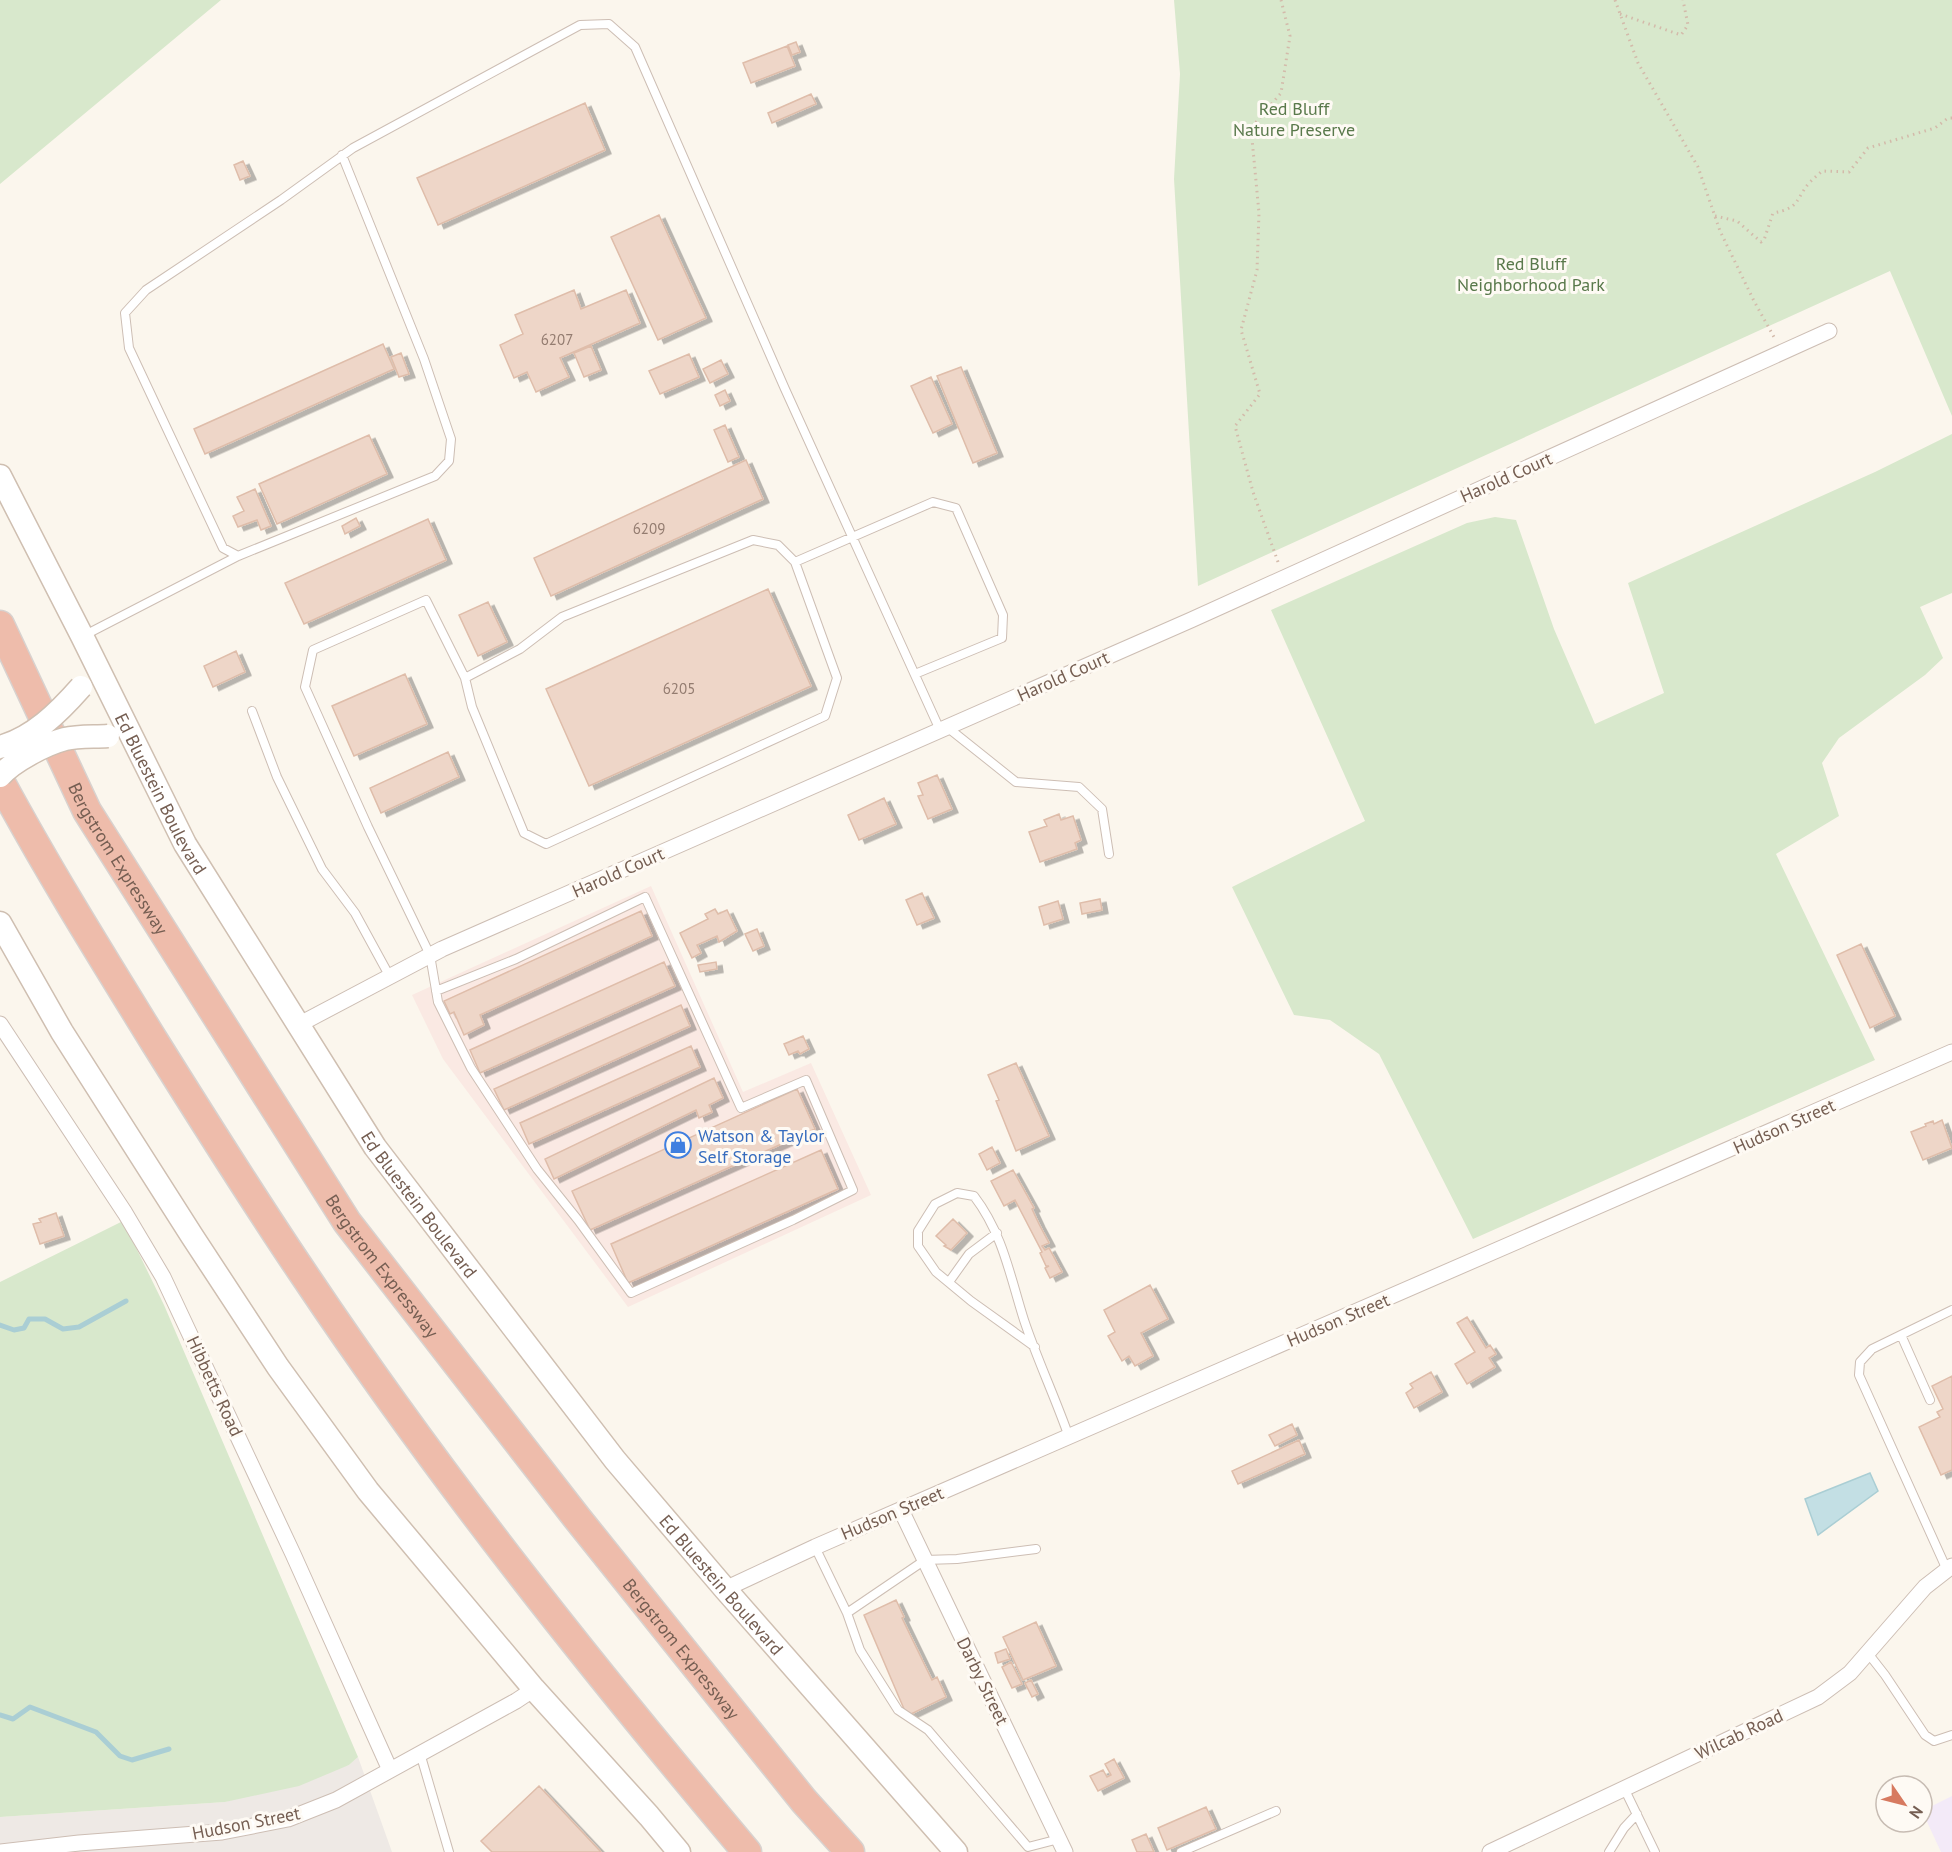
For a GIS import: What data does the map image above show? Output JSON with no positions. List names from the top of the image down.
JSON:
{
  "streets": {
    "highway": ["Bergstrom Expressway"],
    "main road": ["Ed Bluestein Boulevard"],
    "street": [
      "Harold Court",
      "Hudson Street",
      "Hibbetts Road",
      "Darby Street",
      "Wilcab Road"
    ]
  },
  "crossings": [
    ["Harold Court", "Ed Bluestein Boulevard"],
    ["Ed Bluestein Boulevard", "Hudson Street"],
    ["Hudson Street", "Hibbetts Road"],
    ["Hudson Street", "Darby Street"]
  ],
  "parks": ["Red Bluff Nature Preserve", "Red Bluff Neighborhood Park"],
  "places": {
    "shop": ["Watson & Taylor Self Storage"]
  },
  "house_numbers": ["6207", "6209", "6205"],
  "north": "bottom right"
}
